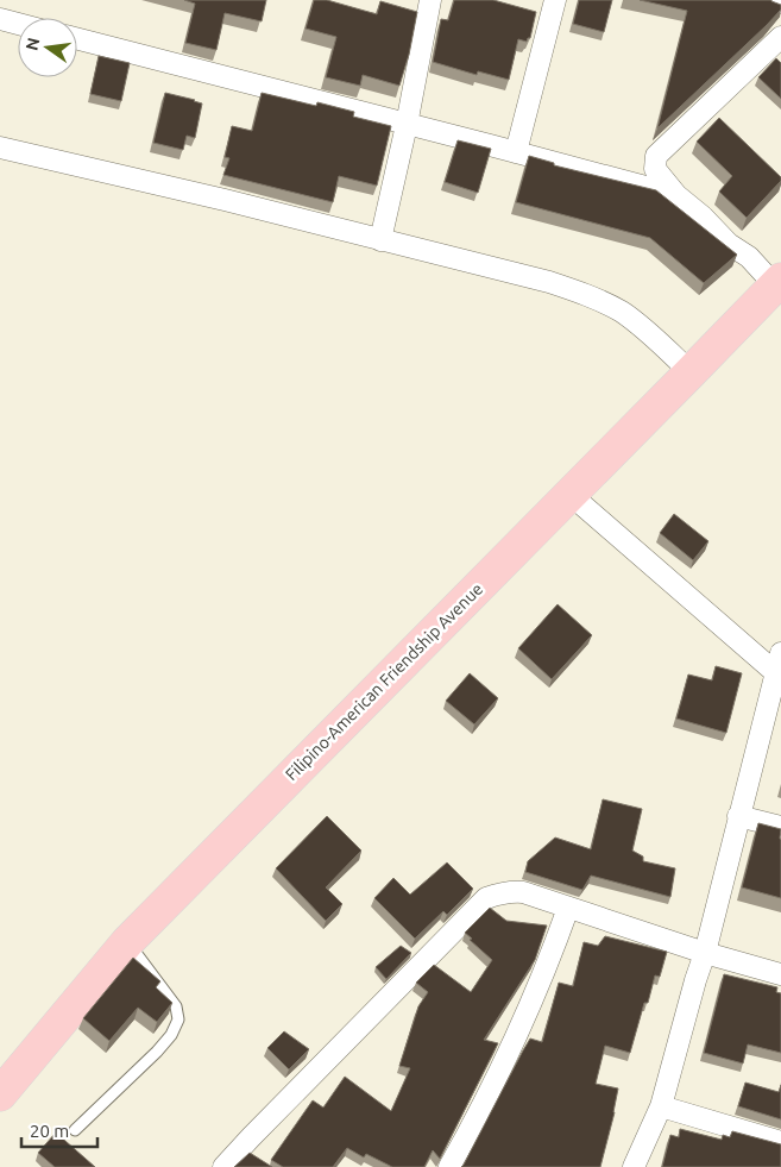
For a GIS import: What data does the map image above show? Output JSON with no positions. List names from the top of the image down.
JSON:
{
  "streets": {
    "main road": ["Filipino-American Friendship Avenue"]
  },
  "scale_bar": "20 m",
  "north": "left"
}
